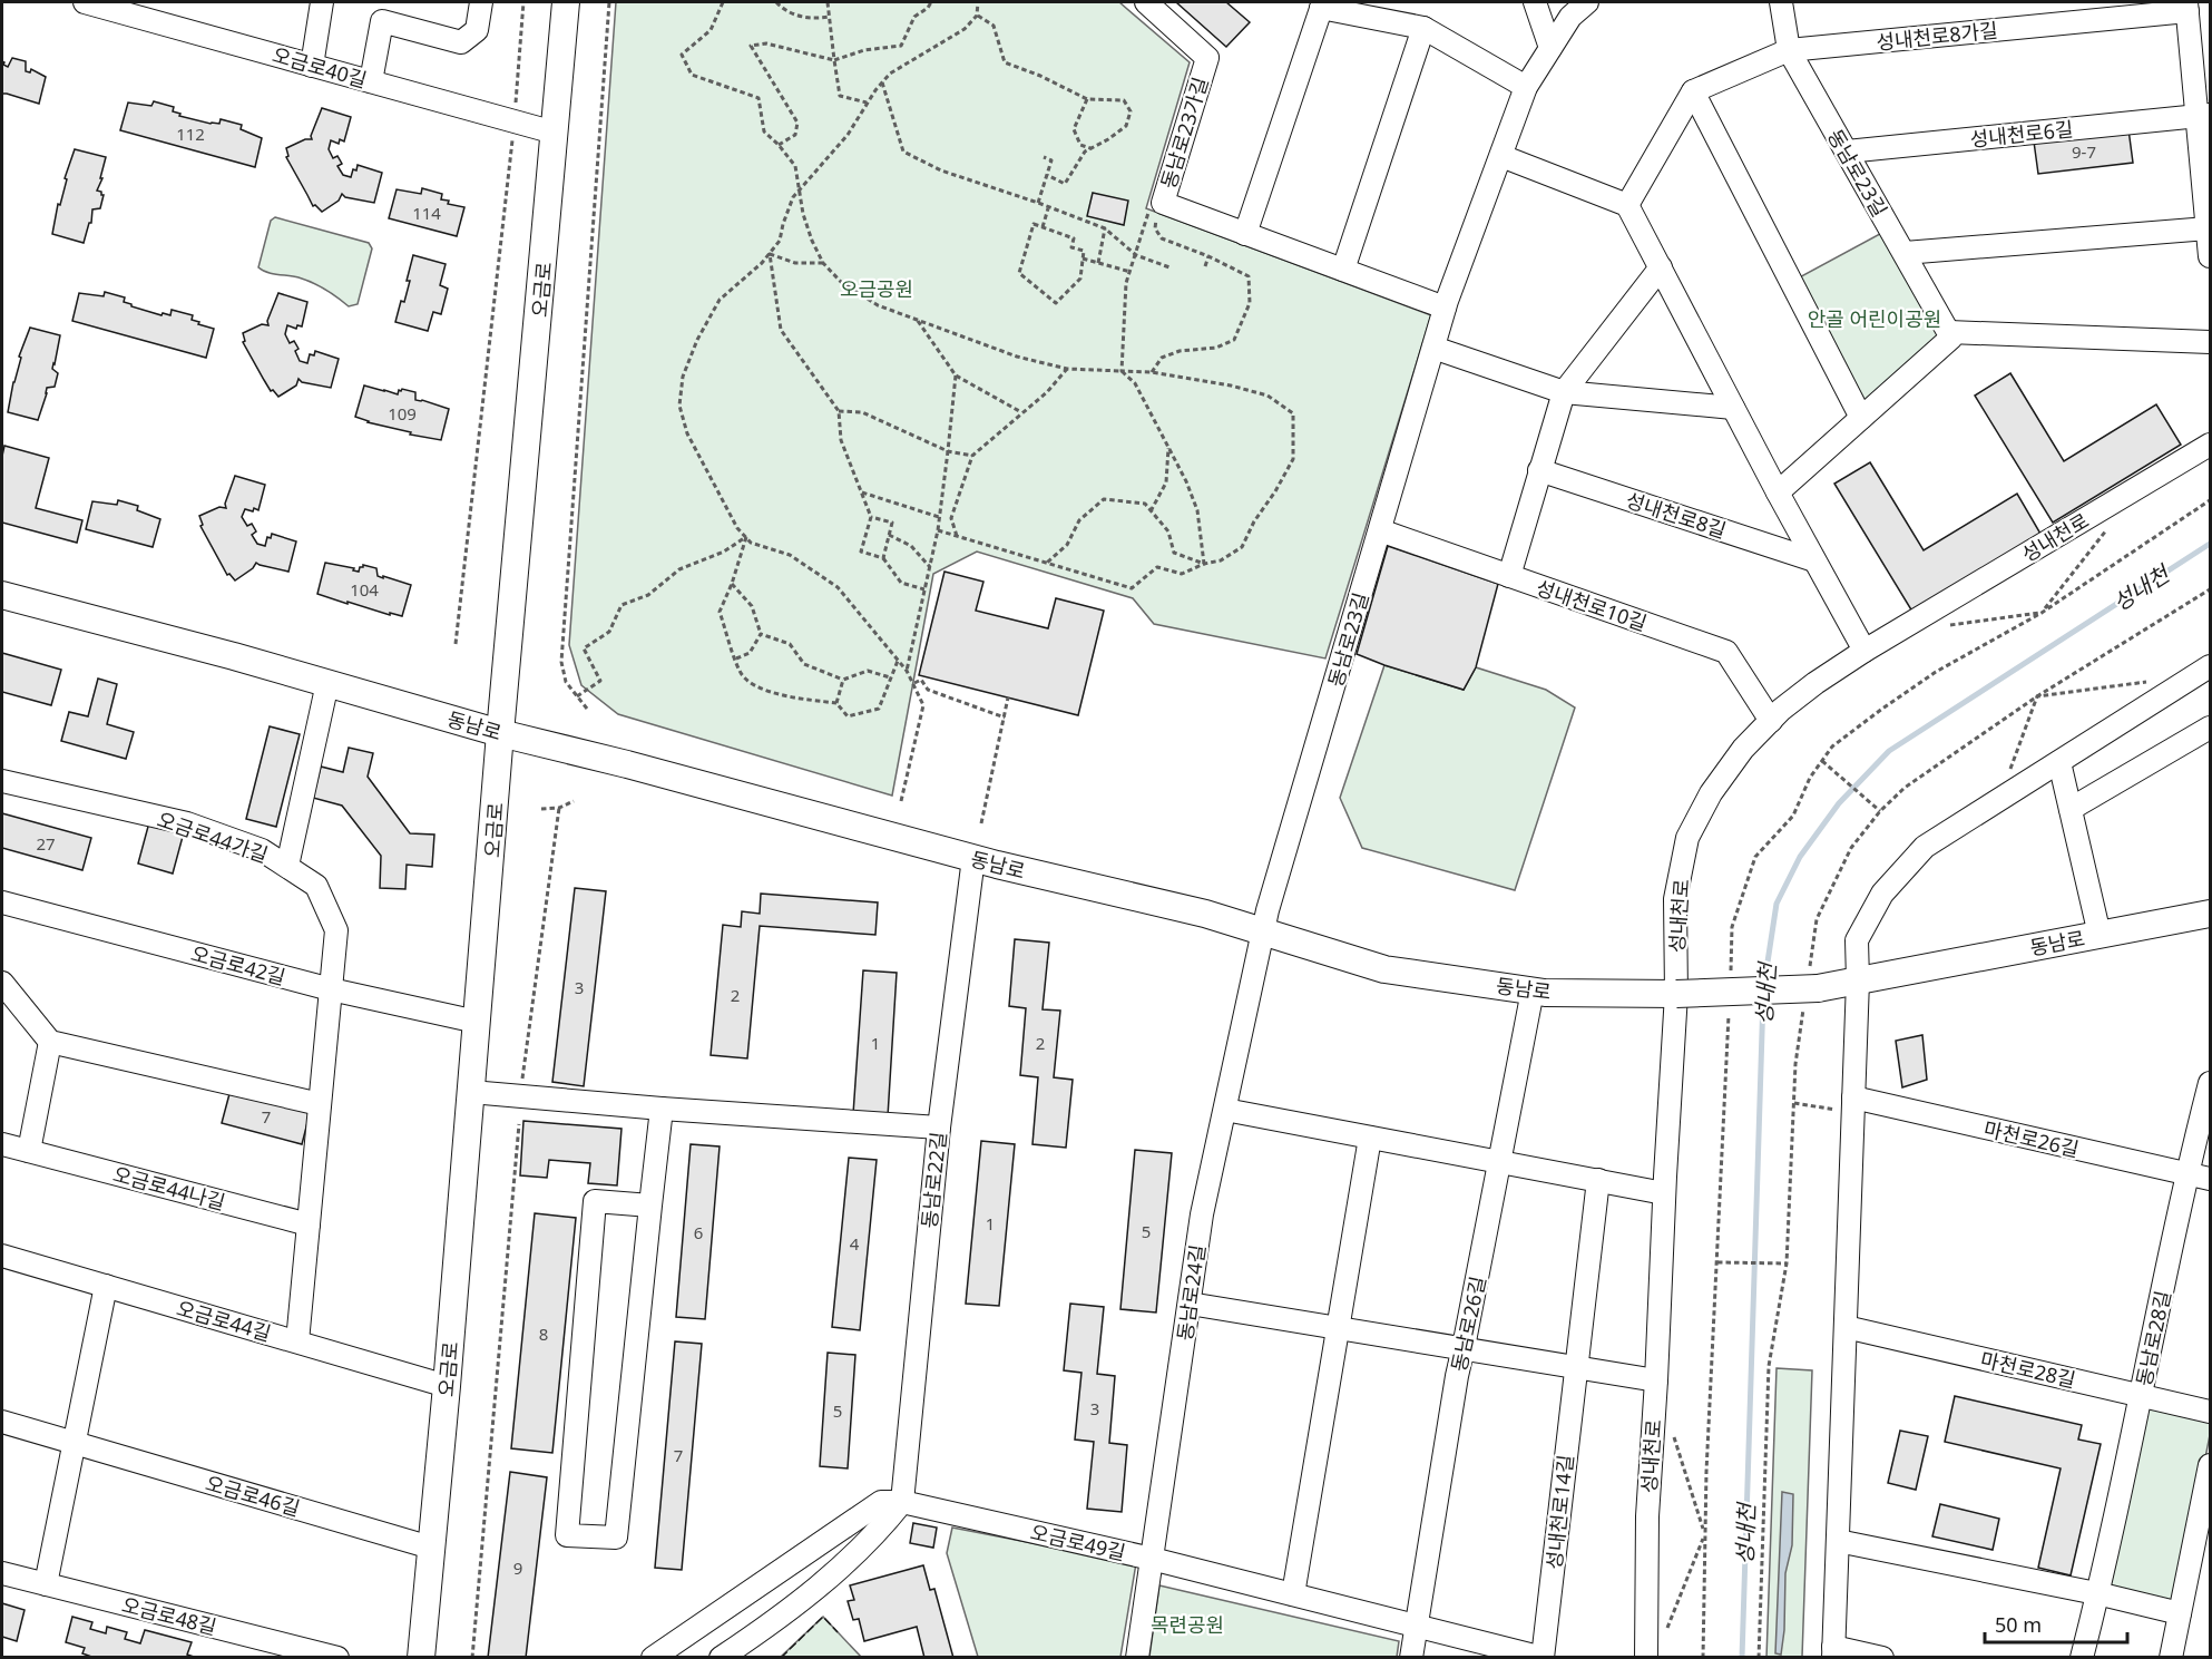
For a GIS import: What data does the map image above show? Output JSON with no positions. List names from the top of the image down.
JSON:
{
  "streets": {
    "main road": ["오금로", "동남로"],
    "street": [
      "성내천로8가길",
      "오금로40길",
      "동남로23가길",
      "성내천로6길",
      "동남로23길",
      "성내천로8길",
      "성내천로",
      "성내천로10길",
      "오금로44가길",
      "오금로42길",
      "마천로26길",
      "동남로22길",
      "오금로44나길",
      "동남로24길",
      "오금로44길",
      "동남로26길",
      "동남로28길",
      "마천로28길",
      "오금로46길",
      "성내천로14길",
      "오금로49길",
      "오금로48길"
    ]
  },
  "crossings": [
    ["성내천로8가길", "동남로23길"],
    ["오금로40길", "오금로"],
    ["동남로23가길", "동남로23길"],
    ["성내천로6길", "동남로23길"],
    ["동남로23길", "성내천로10길"],
    ["동남로23길", "동남로"],
    ["동남로23길", "동남로24길"],
    ["오금로", "동남로"],
    ["오금로", "오금로42길"],
    ["오금로", "오금로44길"],
    ["오금로", "오금로46길"],
    ["성내천로", "성내천로10길"],
    ["성내천로", "동남로"],
    ["동남로", "동남로22길"],
    ["동남로", "동남로24길"],
    ["동남로", "동남로26길"],
    ["오금로44가길", "오금로42길"],
    ["오금로44가길", "오금로44나길"],
    ["오금로44가길", "오금로44길"],
    ["마천로26길", "동남로28길"],
    ["동남로22길", "오금로49길"],
    ["동남로24길", "오금로49길"],
    ["동남로26길", "오금로49길"],
    ["동남로28길", "마천로28길"],
    ["성내천로14길", "오금로49길"]
  ],
  "water": ["성내천"],
  "parks": ["오금공원", "안골 어린이공원", "목련공원"],
  "house_numbers": [
    "112",
    "9-7",
    "114",
    "109",
    "104",
    "27",
    "3",
    "2",
    "1",
    "2",
    "7",
    "1",
    "5",
    "6",
    "4",
    "8",
    "3",
    "5",
    "7",
    "9"
  ],
  "scale_bar": "50 m"
}
